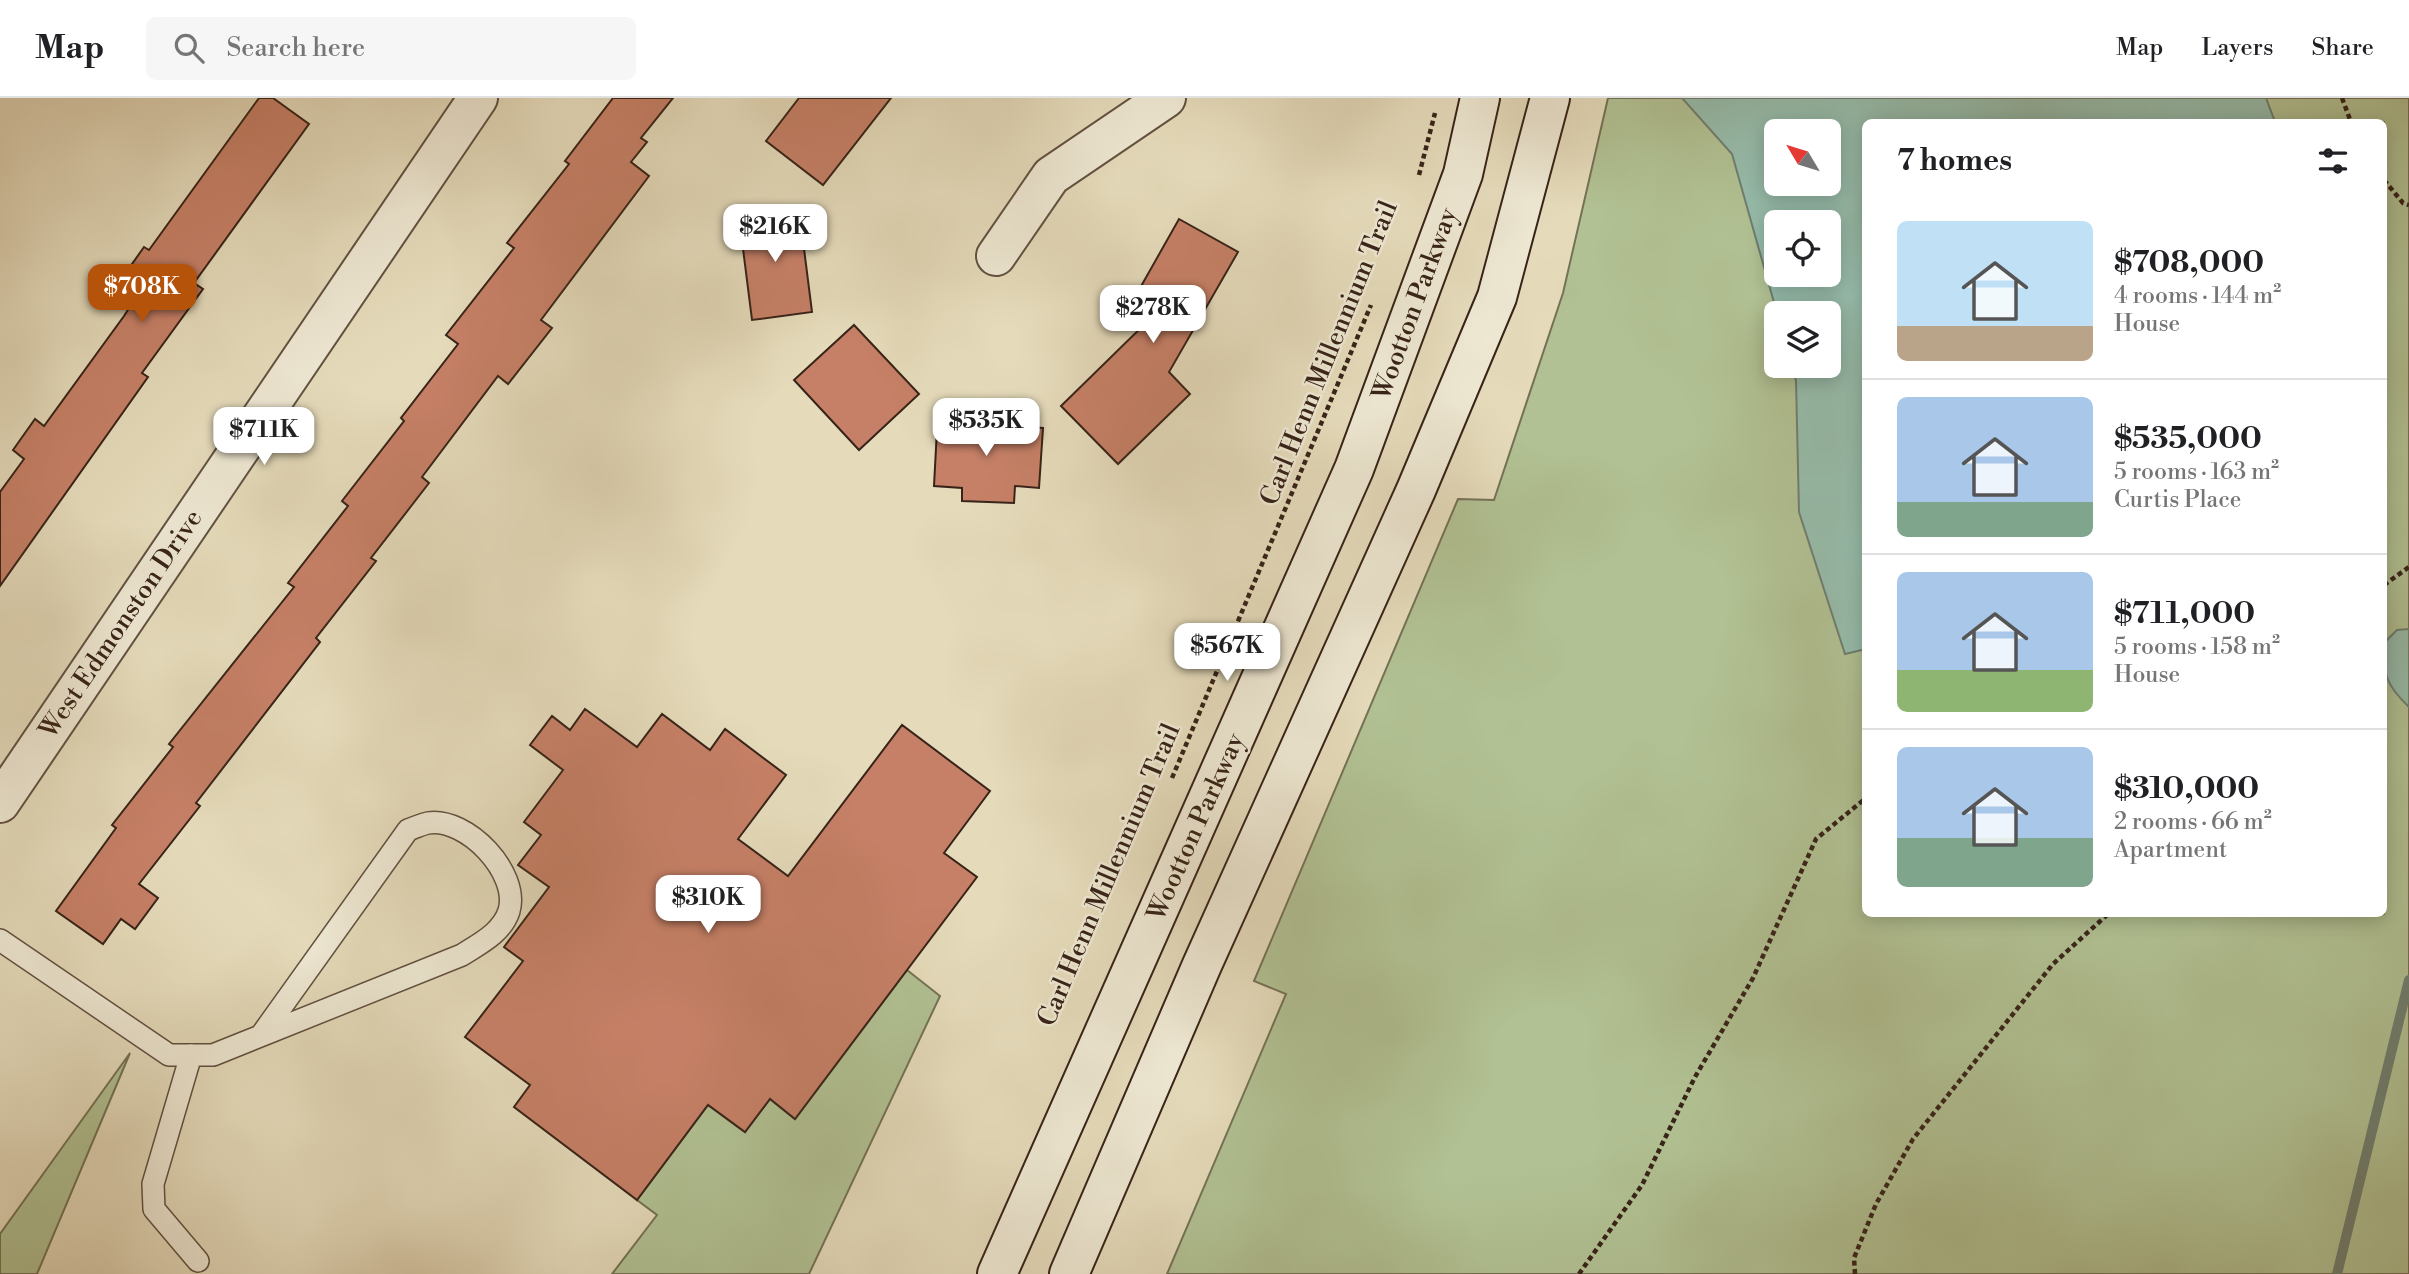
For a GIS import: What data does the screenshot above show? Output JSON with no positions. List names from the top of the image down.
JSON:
{
  "streets": {
    "main road": ["Wootton Parkway", "West Edmonston Drive"],
    "path": ["Carl Henn Millennium Trail"]
  },
  "north": "top left",
  "page": {
    "header": "Map",
    "search": "Search here",
    "nav": ["Map", "Layers", "Share"],
    "heading": "7 homes",
    "list": [
      {
        "name": "$708,000",
        "note": "4 rooms · 144 m² · House"
      },
      {
        "name": "$535,000",
        "note": "5 rooms · 163 m² · Curtis Place"
      },
      {
        "name": "$711,000",
        "note": "5 rooms · 158 m² · House"
      },
      {
        "name": "$310,000",
        "note": "2 rooms · 66 m² · Apartment"
      }
    ],
    "price": [
      "$216K",
      "$708K",
      "$278K",
      "$535K",
      "$711K",
      "$567K",
      "$310K"
    ]
  }
}
